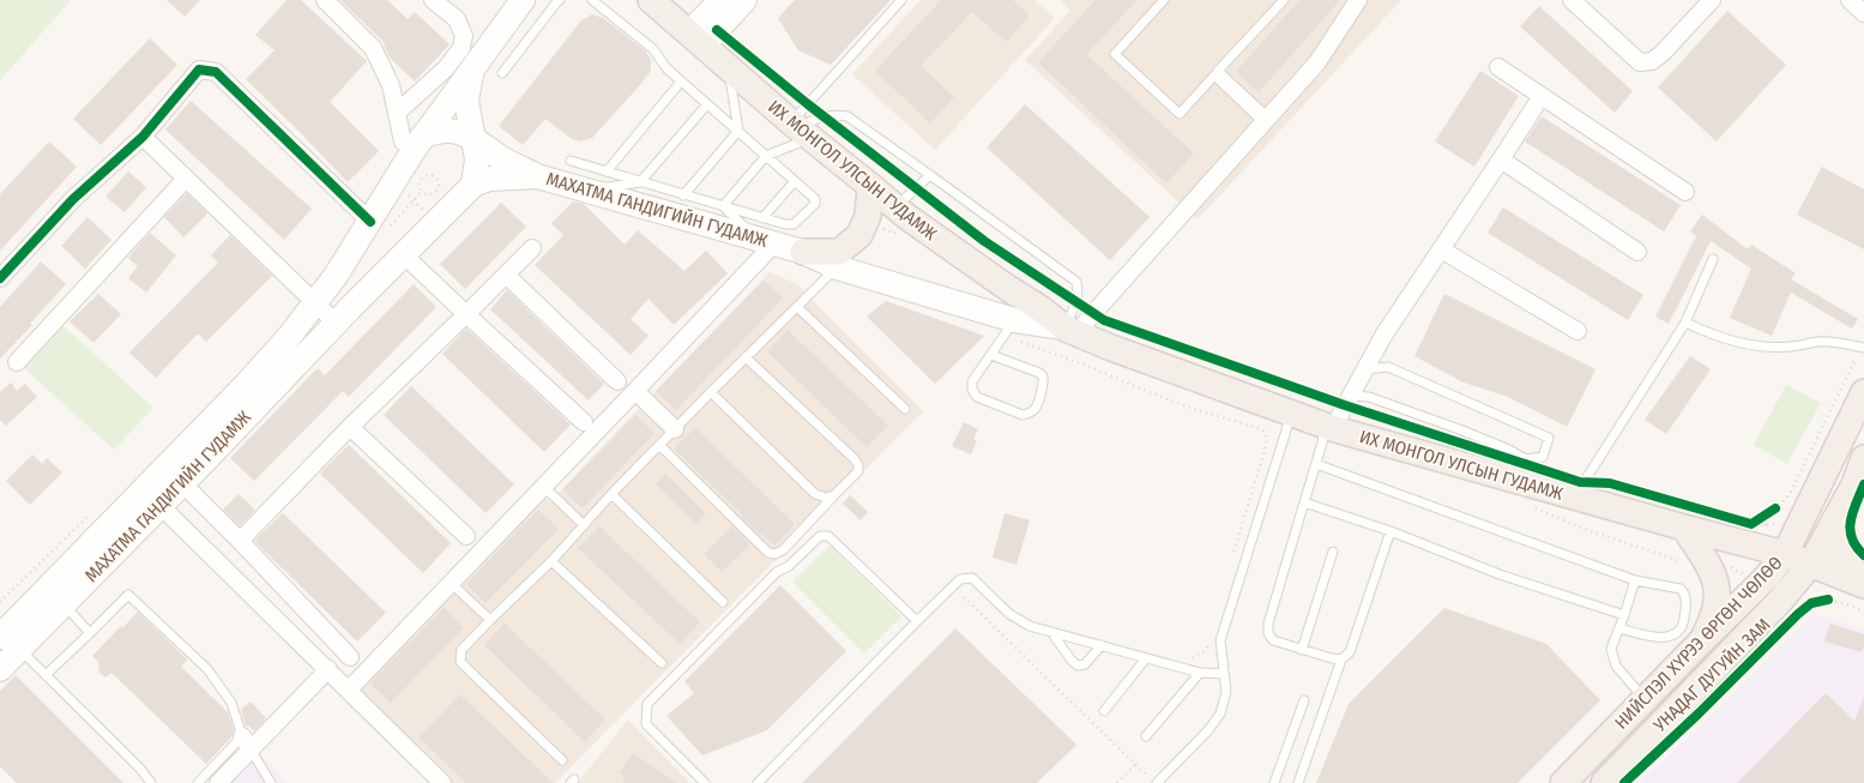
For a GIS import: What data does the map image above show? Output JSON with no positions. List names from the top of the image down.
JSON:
{
  "streets": {
    "main road": ["ИХ МОНГОЛ УЛСЫН ГУДАМЖ", "МАХАТМА ГАНДИГИЙН ГУДАМЖ", "НИЙСЛЭЛ ХҮРЭЭ ӨРГӨН ЧӨЛӨӨ"],
    "cycle path": ["УНАДАГ ДУГУЙН ЗАМ"]
  },
  "crossings": [
    ["ИХ МОНГОЛ УЛСЫН ГУДАМЖ", "МАХАТМА ГАНДИГИЙН ГУДАМЖ"],
    ["ИХ МОНГОЛ УЛСЫН ГУДАМЖ", "НИЙСЛЭЛ ХҮРЭЭ ӨРГӨН ЧӨЛӨӨ"]
  ]
}
